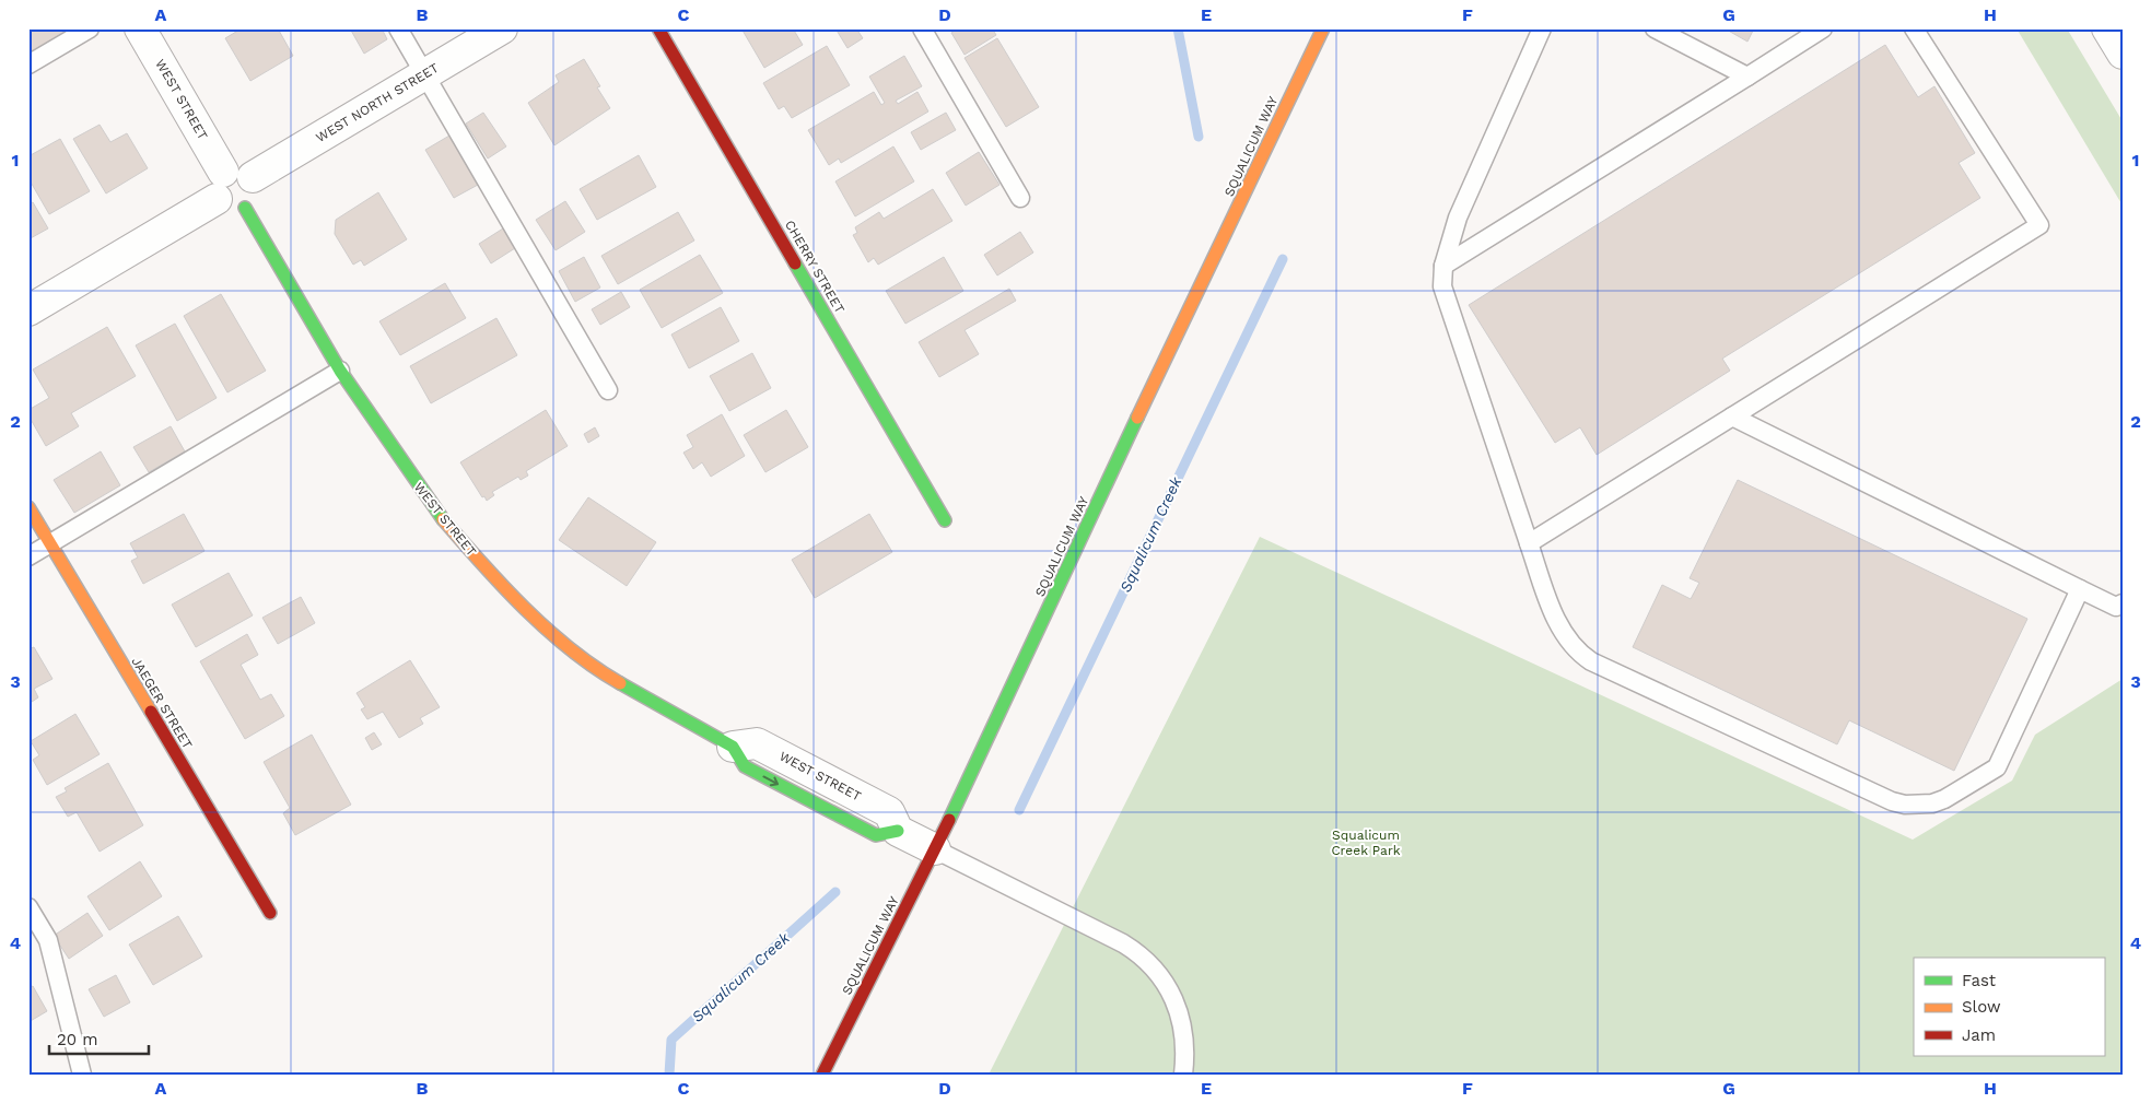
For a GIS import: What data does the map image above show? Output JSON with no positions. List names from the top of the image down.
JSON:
{
  "streets": {
    "street": [
      "WEST STREET",
      "WEST NORTH STREET",
      "SQUALICUM WAY",
      "CHERRY STREET",
      "JAEGER STREET"
    ]
  },
  "crossings": [
    ["WEST STREET", "WEST NORTH STREET"],
    ["WEST STREET", "SQUALICUM WAY"]
  ],
  "water": ["Squalicum Creek"],
  "parks": ["Squalicum Creek Park"],
  "legend": ["Fast", "Slow", "Jam"],
  "scale_bar": "20 m",
  "grid": {
    "columns": [
      "A",
      "B",
      "C",
      "D",
      "E",
      "F",
      "G",
      "H"
    ],
    "rows": [
      "1",
      "2",
      "3",
      "4"
    ]
  }
}
